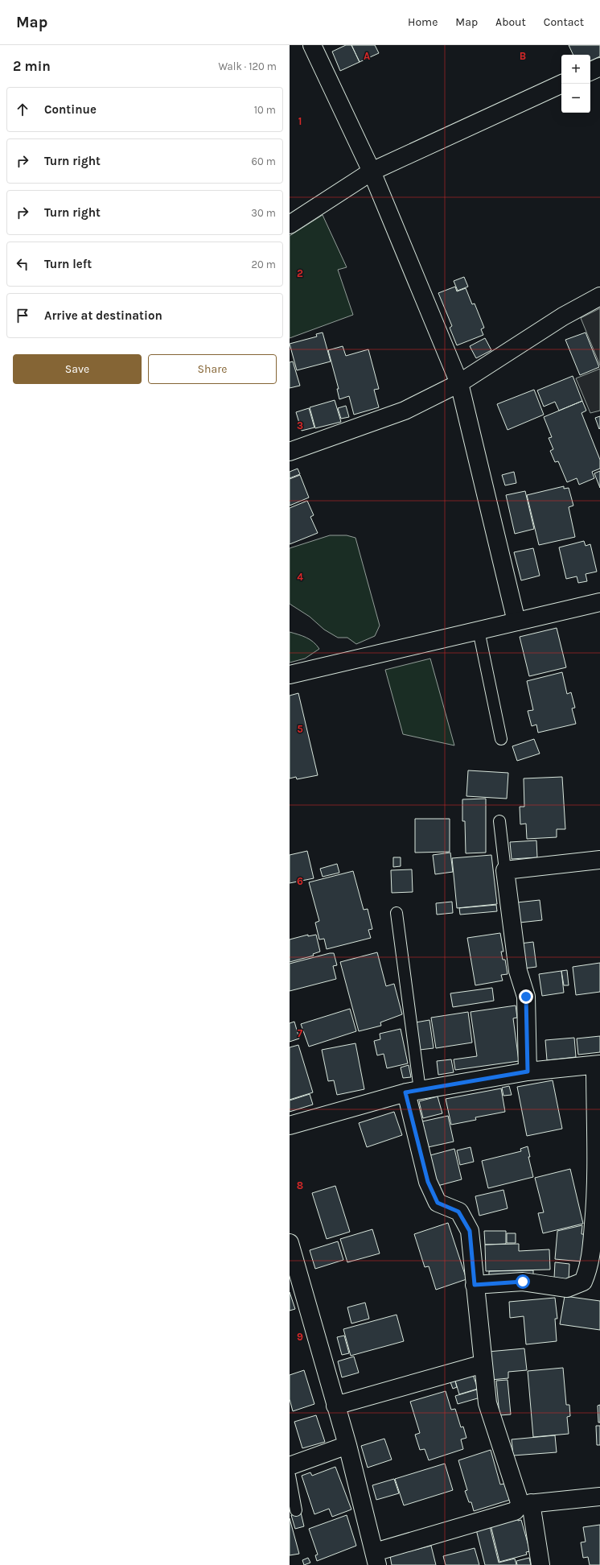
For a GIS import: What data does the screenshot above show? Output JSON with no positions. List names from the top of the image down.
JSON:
{
  "page": {
    "header": "Map",
    "nav": [
      "Home",
      "Map",
      "About",
      "Contact"
    ],
    "heading": ["2 min", "Walk · 120 m"],
    "map_buttons": ["+", "−"],
    "list": [
      ["Continue", "10 m"],
      ["Turn right", "60 m"],
      ["Turn right", "30 m"],
      ["Turn left", "20 m"],
      "Arrive at destination"
    ],
    "buttons": ["Save", "Share"]
  },
  "grid": {
    "columns": ["A", "B"],
    "rows": [
      "1",
      "2",
      "3",
      "4",
      "5",
      "6",
      "7",
      "8",
      "9"
    ]
  }
}
